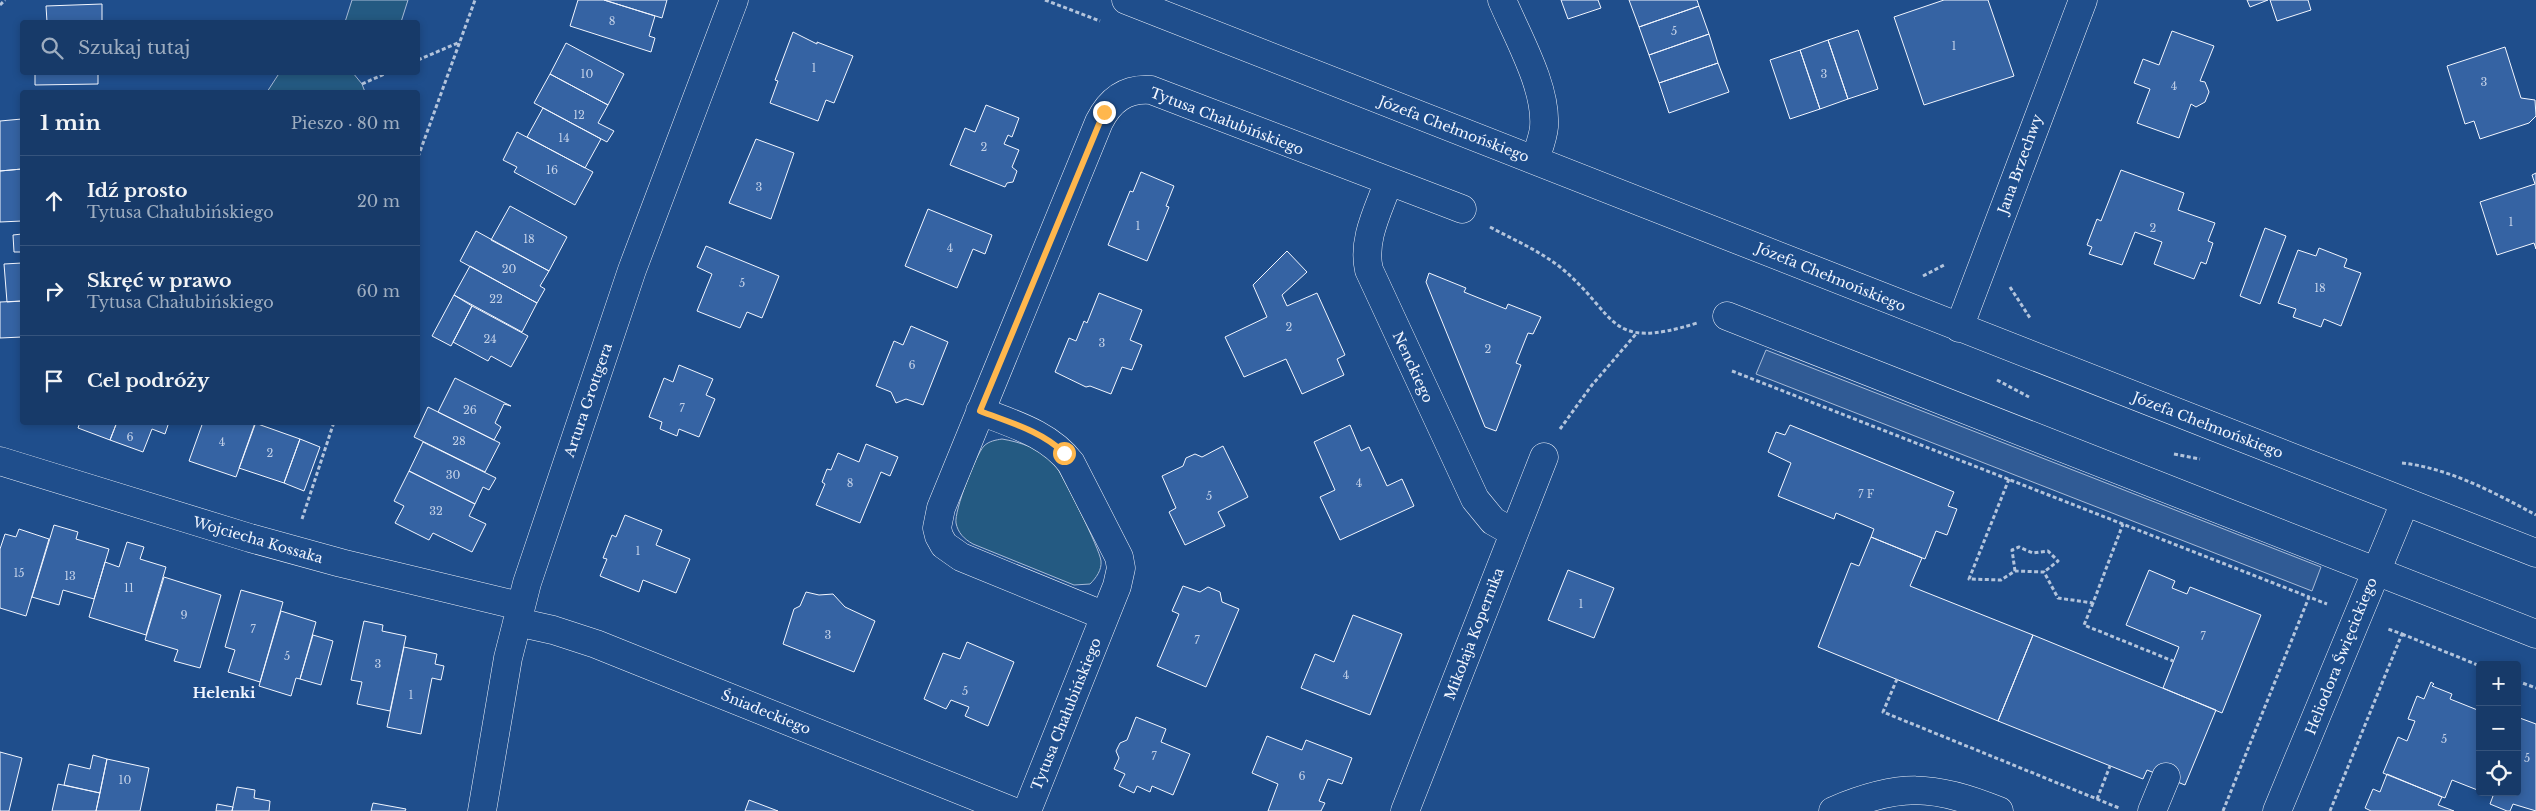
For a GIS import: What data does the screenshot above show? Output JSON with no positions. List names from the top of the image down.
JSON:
{
  "streets": {
    "street": [
      "Tytusa Chałubińskiego",
      "Józefa Chełmońskiego",
      "Jana Brzechwy",
      "Nenckiego",
      "Artura Grottgera",
      "Wojciecha Kossaka",
      "Mikołaja Kopernika",
      "Heliodora Święcickiego",
      "Śniadeckiego"
    ]
  },
  "crossings": [
    ["Tytusa Chałubińskiego", "Nenckiego"],
    ["Józefa Chełmońskiego", "Jana Brzechwy"],
    ["Józefa Chełmońskiego", "Heliodora Święcickiego"],
    ["Nenckiego", "Mikołaja Kopernika"],
    ["Artura Grottgera", "Wojciecha Kossaka"],
    ["Artura Grottgera", "Śniadeckiego"],
    ["Wojciecha Kossaka", "Śniadeckiego"]
  ],
  "districts": ["Helenki"],
  "house_numbers": [
    "8",
    "5",
    "1",
    "1",
    "10",
    "3",
    "3",
    "4",
    "12",
    "14",
    "2",
    "16",
    "3",
    "1",
    "1",
    "2",
    "18",
    "4",
    "20",
    "5",
    "18",
    "22",
    "2",
    "24",
    "3",
    "2",
    "6",
    "7",
    "26",
    "6",
    "28",
    "4",
    "2",
    "30",
    "8",
    "4",
    "7 F",
    "5",
    "32",
    "1",
    "15",
    "13",
    "11",
    "1",
    "9",
    "7",
    "3",
    "7",
    "7",
    "5",
    "3",
    "4",
    "5",
    "1",
    "5",
    "7",
    "5",
    "6",
    "10"
  ],
  "page": {
    "search": "Szukaj tutaj",
    "heading": ["1 min", "Pieszo · 80 m"],
    "list": [
      ["Idź prosto", "Tytusa Chałubińskiego", "20 m"],
      ["Skręć w prawo", "Tytusa Chałubińskiego", "60 m"],
      "Cel podróży"
    ],
    "map_buttons": ["+", "−"]
  }
}
